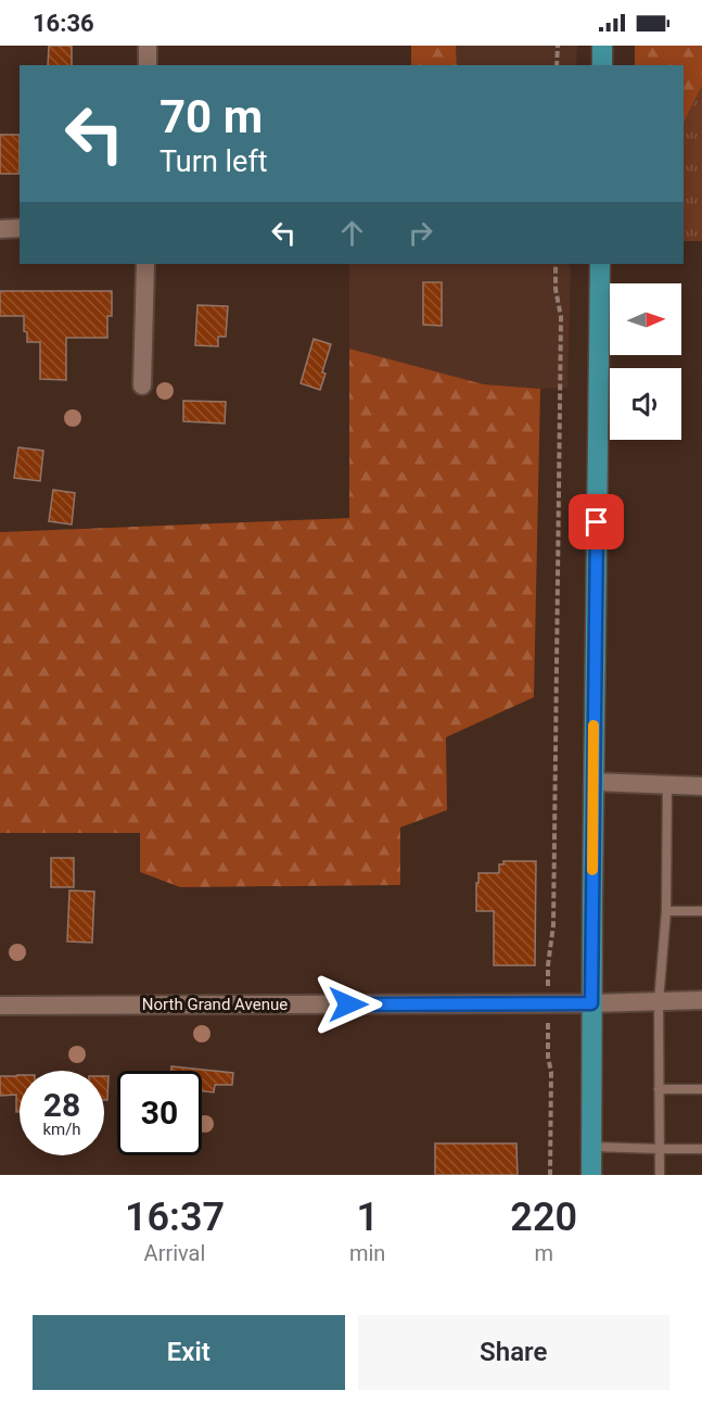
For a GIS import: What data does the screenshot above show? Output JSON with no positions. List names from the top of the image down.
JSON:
{
  "streets": {
    "street": ["North Grand Avenue"]
  },
  "north": "right",
  "page": {
    "status": "16:36",
    "turn": ["70 m", "Turn left"],
    "speed": "28 km/h",
    "limit": "30",
    "eta": [
      "16:37",
      "Arrival",
      "1",
      "min",
      "220",
      "m"
    ],
    "buttons": ["Exit", "Share"]
  }
}
